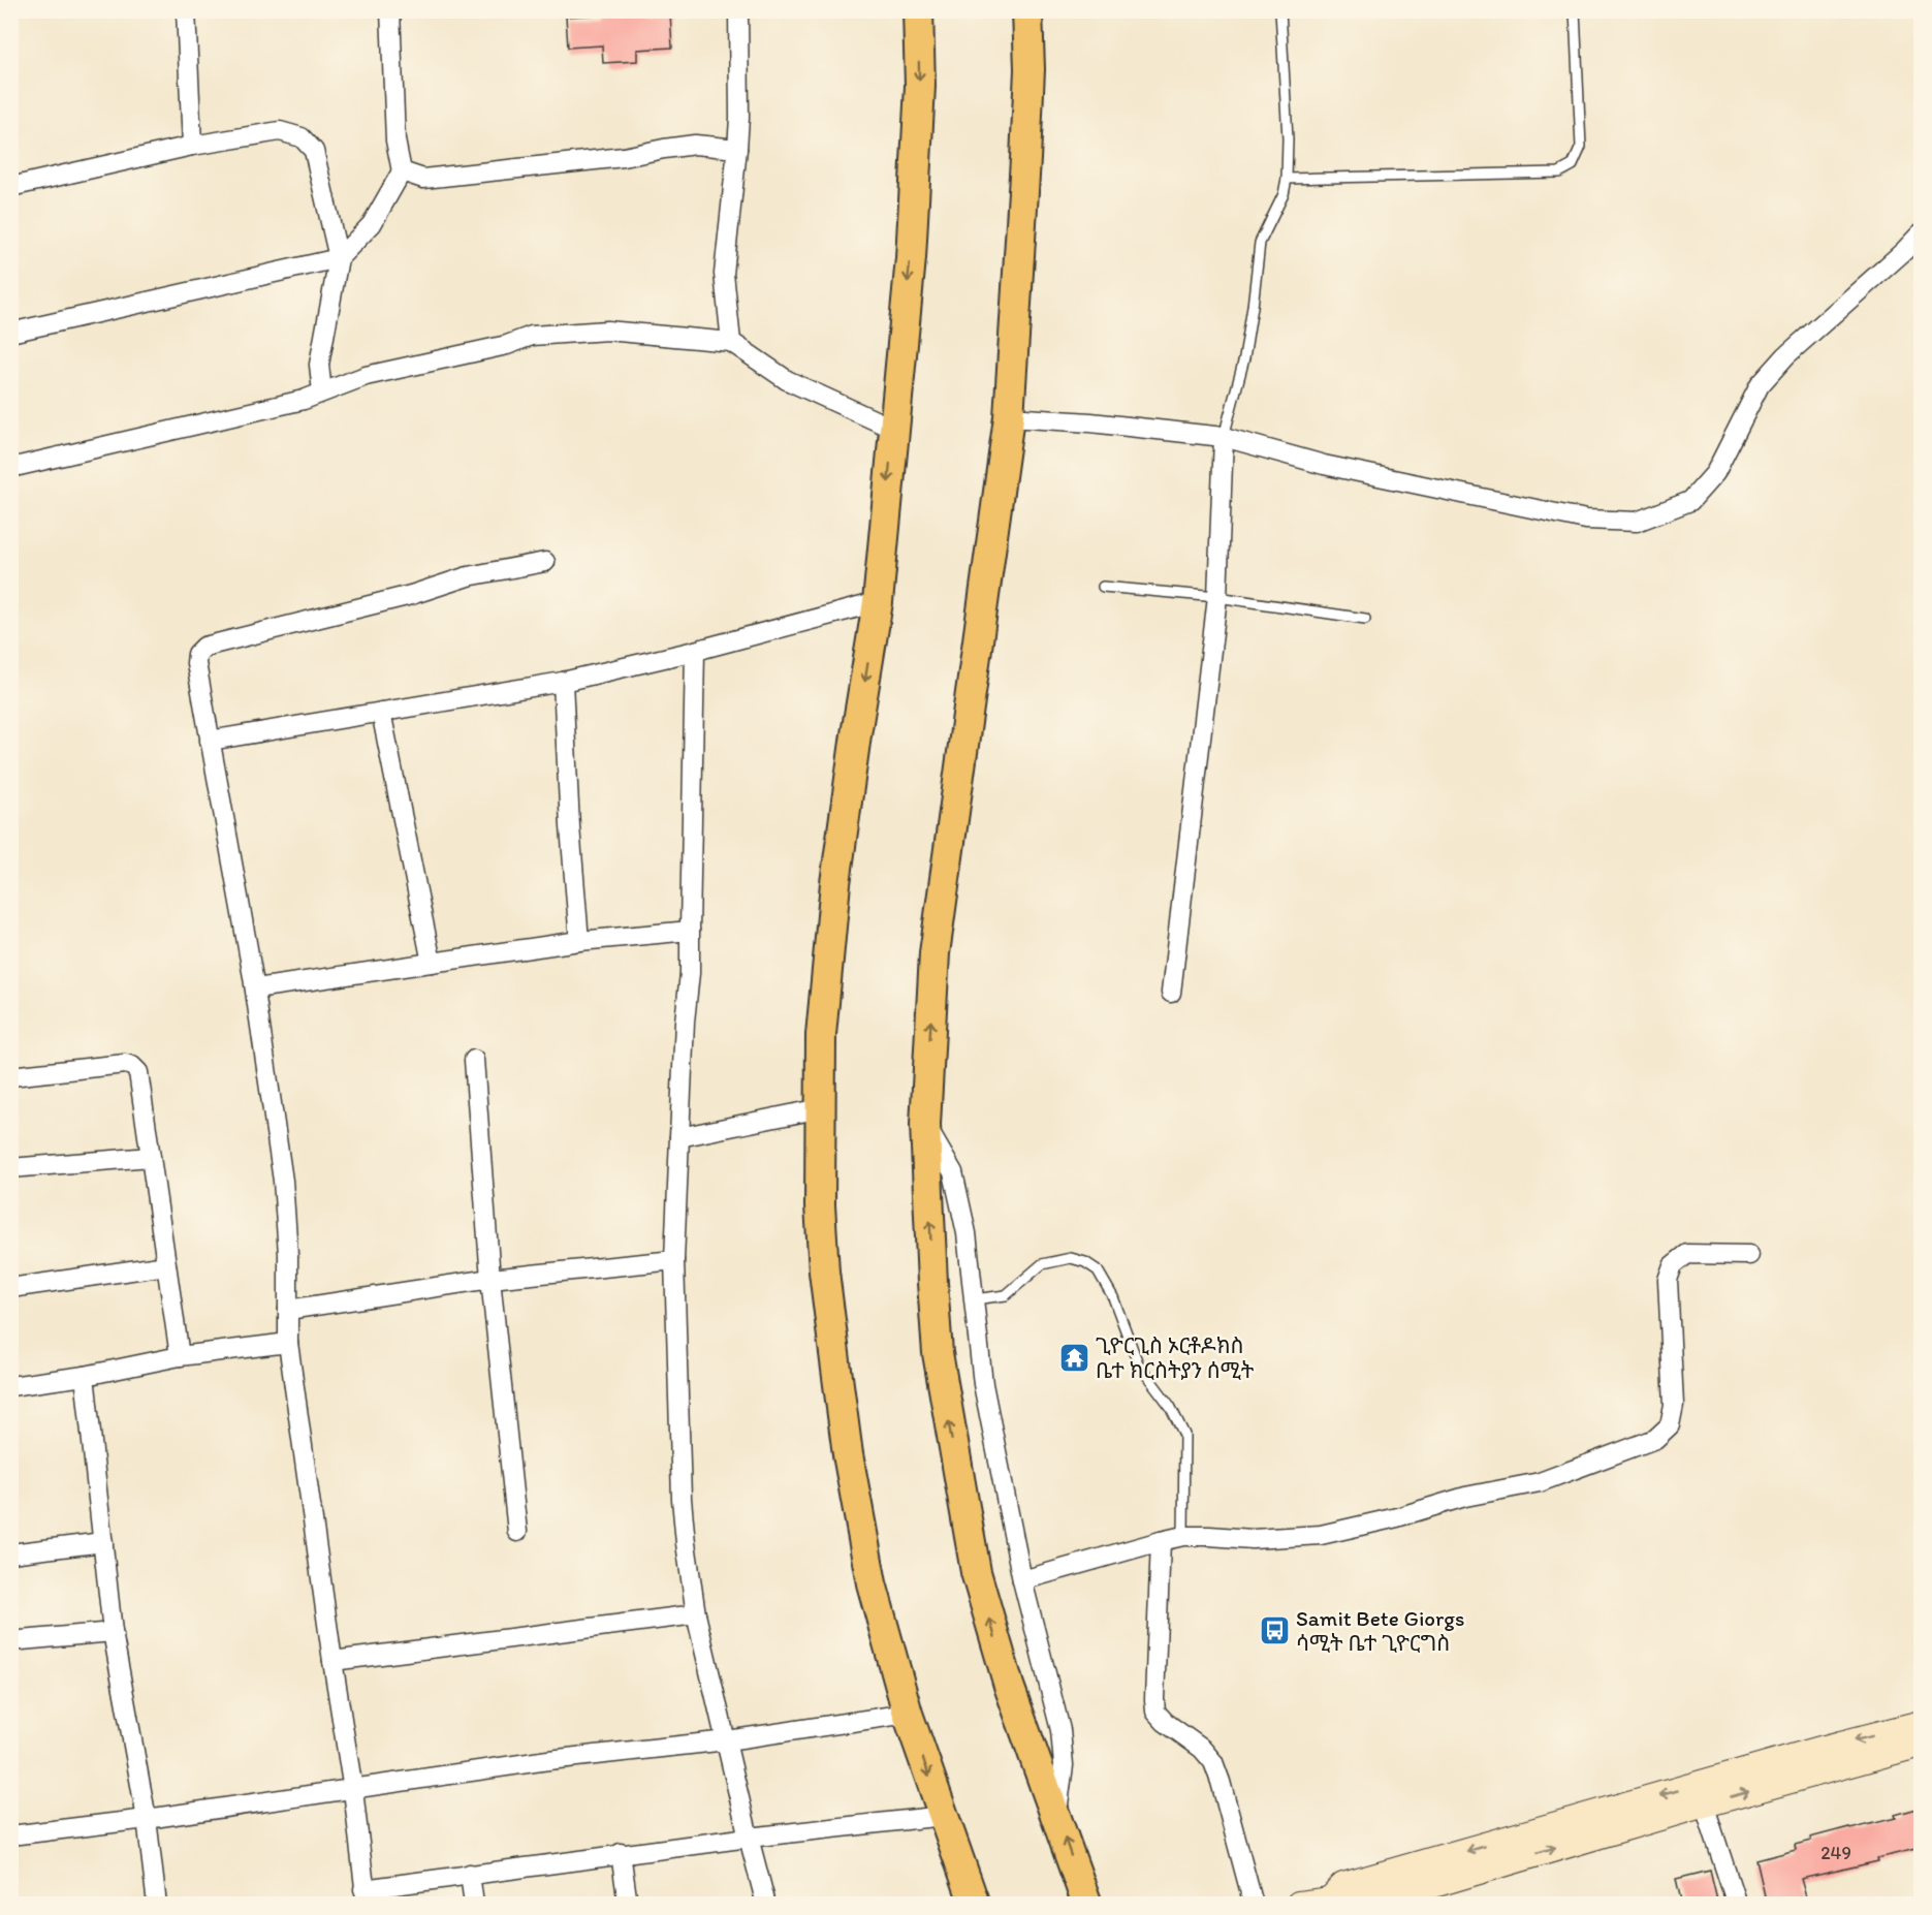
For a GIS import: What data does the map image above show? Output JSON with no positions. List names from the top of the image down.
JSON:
{
  "places": {
    "temple": ["ጊዮርጊስ ኦርቶዶክስ ቤተ ክርስትያን ሰሚት"],
    "bus stop": ["Samit Bete Giorgs ሳሚት ቤተ ጊዮርግስ"]
  },
  "house_numbers": ["249"]
}
